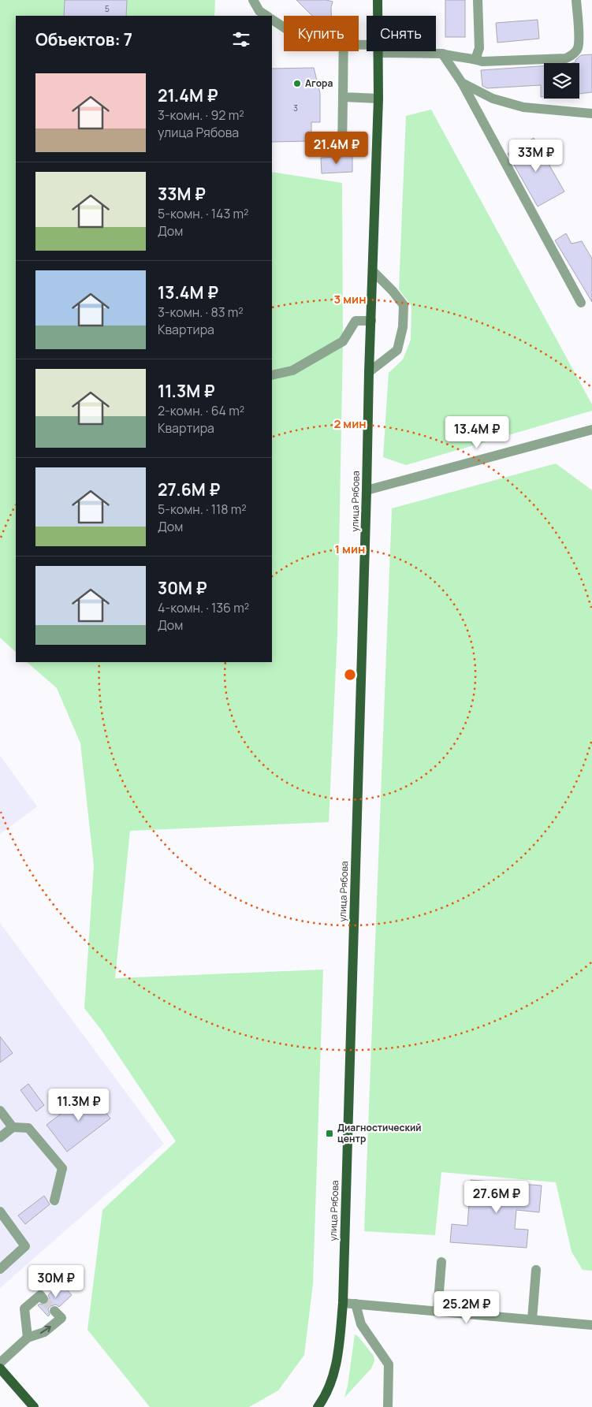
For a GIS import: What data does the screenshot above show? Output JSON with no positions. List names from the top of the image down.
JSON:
{
  "streets": {
    "main road": ["улица Рябова"]
  },
  "places": {
    "other": ["Агора"],
    "transit": ["Диагностический центр"]
  },
  "house_numbers": ["5", "3"],
  "page": {
    "chip": ["Купить", "Снять"],
    "heading": "Объектов: 7",
    "list": [
      {
        "name": "21.4M ₽",
        "note": "3-комн. · 92 m² · улица Рябова"
      },
      {
        "name": "33M ₽",
        "note": "5-комн. · 143 m² · Дом"
      },
      {
        "name": "13.4M ₽",
        "note": "3-комн. · 83 m² · Квартира"
      },
      {
        "name": "11.3M ₽",
        "note": "2-комн. · 64 m² · Квартира"
      },
      {
        "name": "27.6M ₽",
        "note": "5-комн. · 118 m² · Дом"
      },
      {
        "name": "30M ₽",
        "note": "4-комн. · 136 m² · Дом"
      }
    ],
    "price": [
      "21.4M ₽",
      "33M ₽",
      "13.4M ₽",
      "11.3M ₽",
      "27.6M ₽",
      "30M ₽",
      "25.2M ₽"
    ]
  },
  "rings": ["3 мин", "2 мин", "1 мин"]
}
